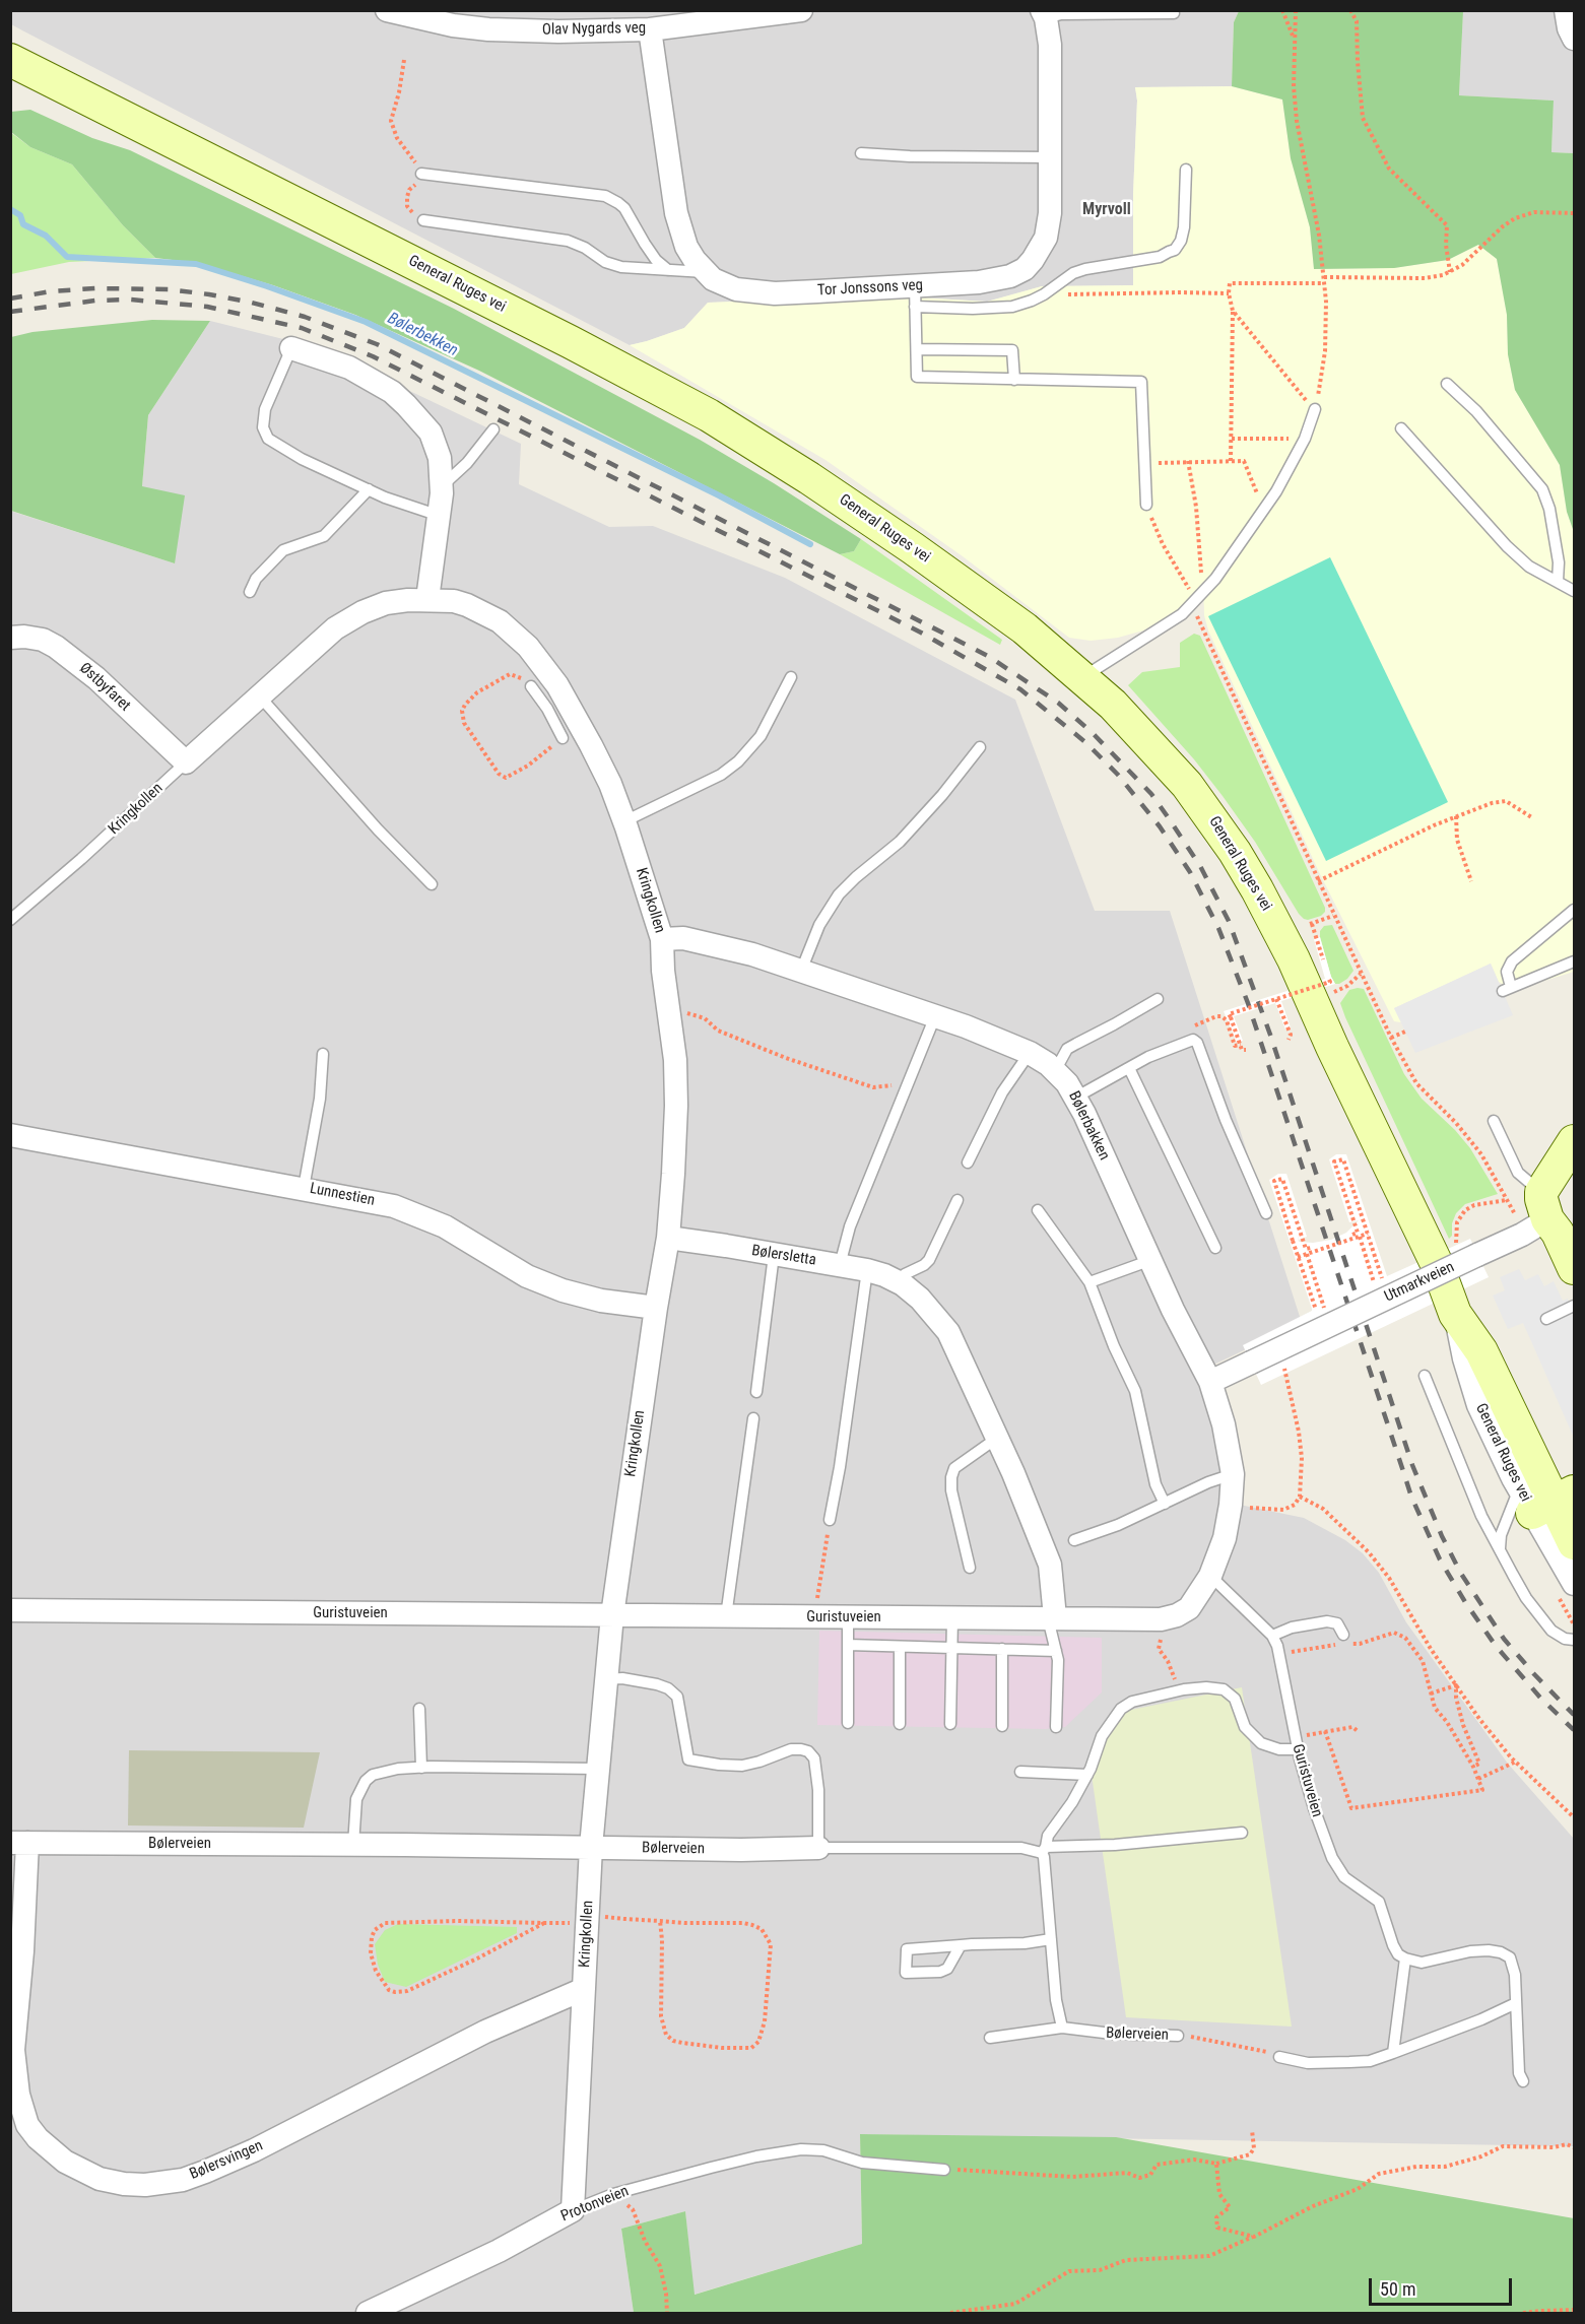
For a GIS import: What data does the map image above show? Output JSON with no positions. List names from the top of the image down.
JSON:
{
  "streets": {
    "main road": ["General Ruges vei", "Utmarkveien"],
    "street": [
      "Olav Nygards veg",
      "Tor Jonssons veg",
      "Østbyfaret",
      "Kringkollen",
      "Bølerbakken",
      "Lunnestien",
      "Bølersletta",
      "Guristuveien",
      "Bølerveien",
      "Bølersvingen",
      "Protonveien"
    ]
  },
  "crossings": [
    ["Olav Nygards veg", "Tor Jonssons veg"],
    ["Østbyfaret", "Kringkollen"],
    ["Kringkollen", "Bølerbakken"],
    ["Kringkollen", "Lunnestien"],
    ["Kringkollen", "Bølersletta"],
    ["Kringkollen", "Guristuveien"],
    ["Kringkollen", "Bølerveien"],
    ["Kringkollen", "Bølersvingen"],
    ["Kringkollen", "Protonveien"],
    ["Bølerbakken", "Utmarkveien"],
    ["Bølerbakken", "Guristuveien"],
    ["Bølersletta", "Guristuveien"],
    ["Bølerveien", "Bølersvingen"]
  ],
  "districts": ["Myrvoll"],
  "water": ["Bølerbekken"],
  "scale_bar": "50 m"
}
